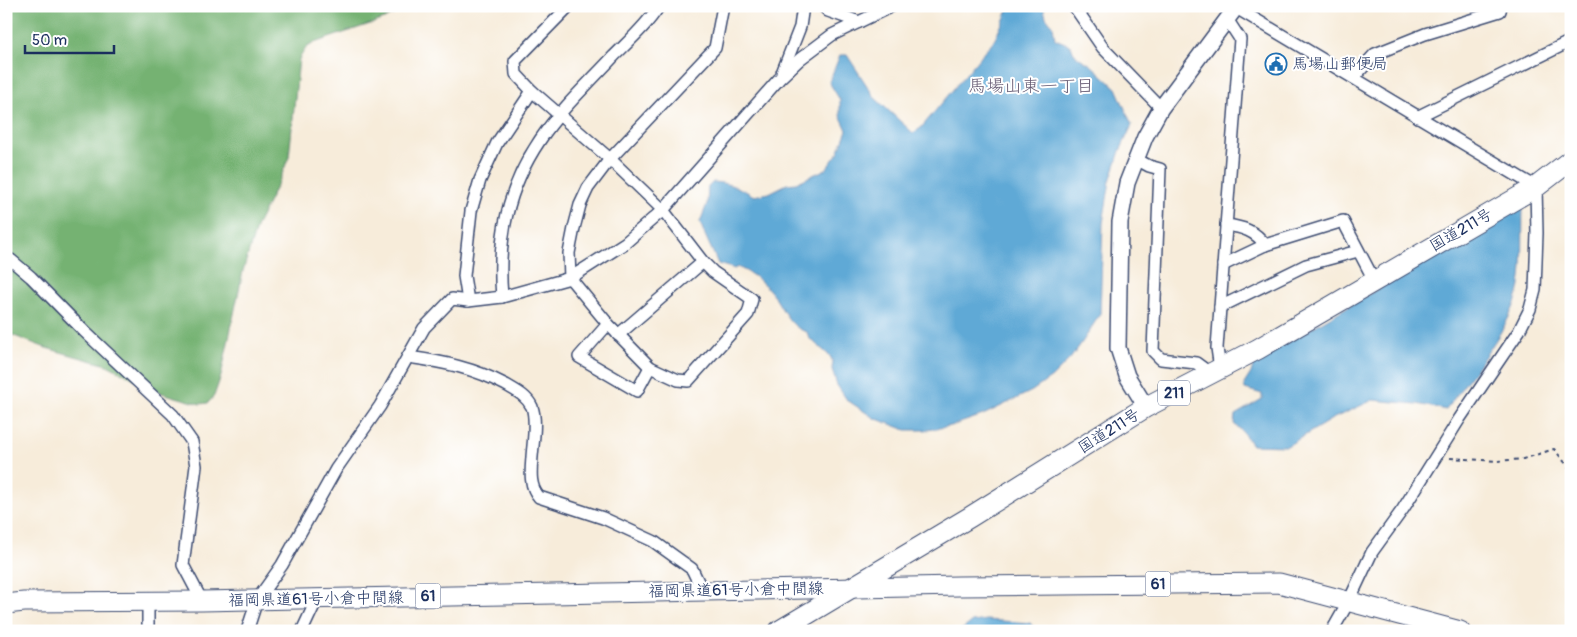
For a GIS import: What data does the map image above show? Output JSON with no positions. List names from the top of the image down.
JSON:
{
  "streets": {
    "highway": ["国道211号", "211"],
    "main road": ["61", "福岡県道61号小倉中間線"]
  },
  "crossings": [
    ["国道211号", "福岡県道61号小倉中間線"]
  ],
  "districts": ["馬場山東一丁目"],
  "places": {
    "public building": ["馬場山郵便局"]
  },
  "scale_bar": "50 m"
}
